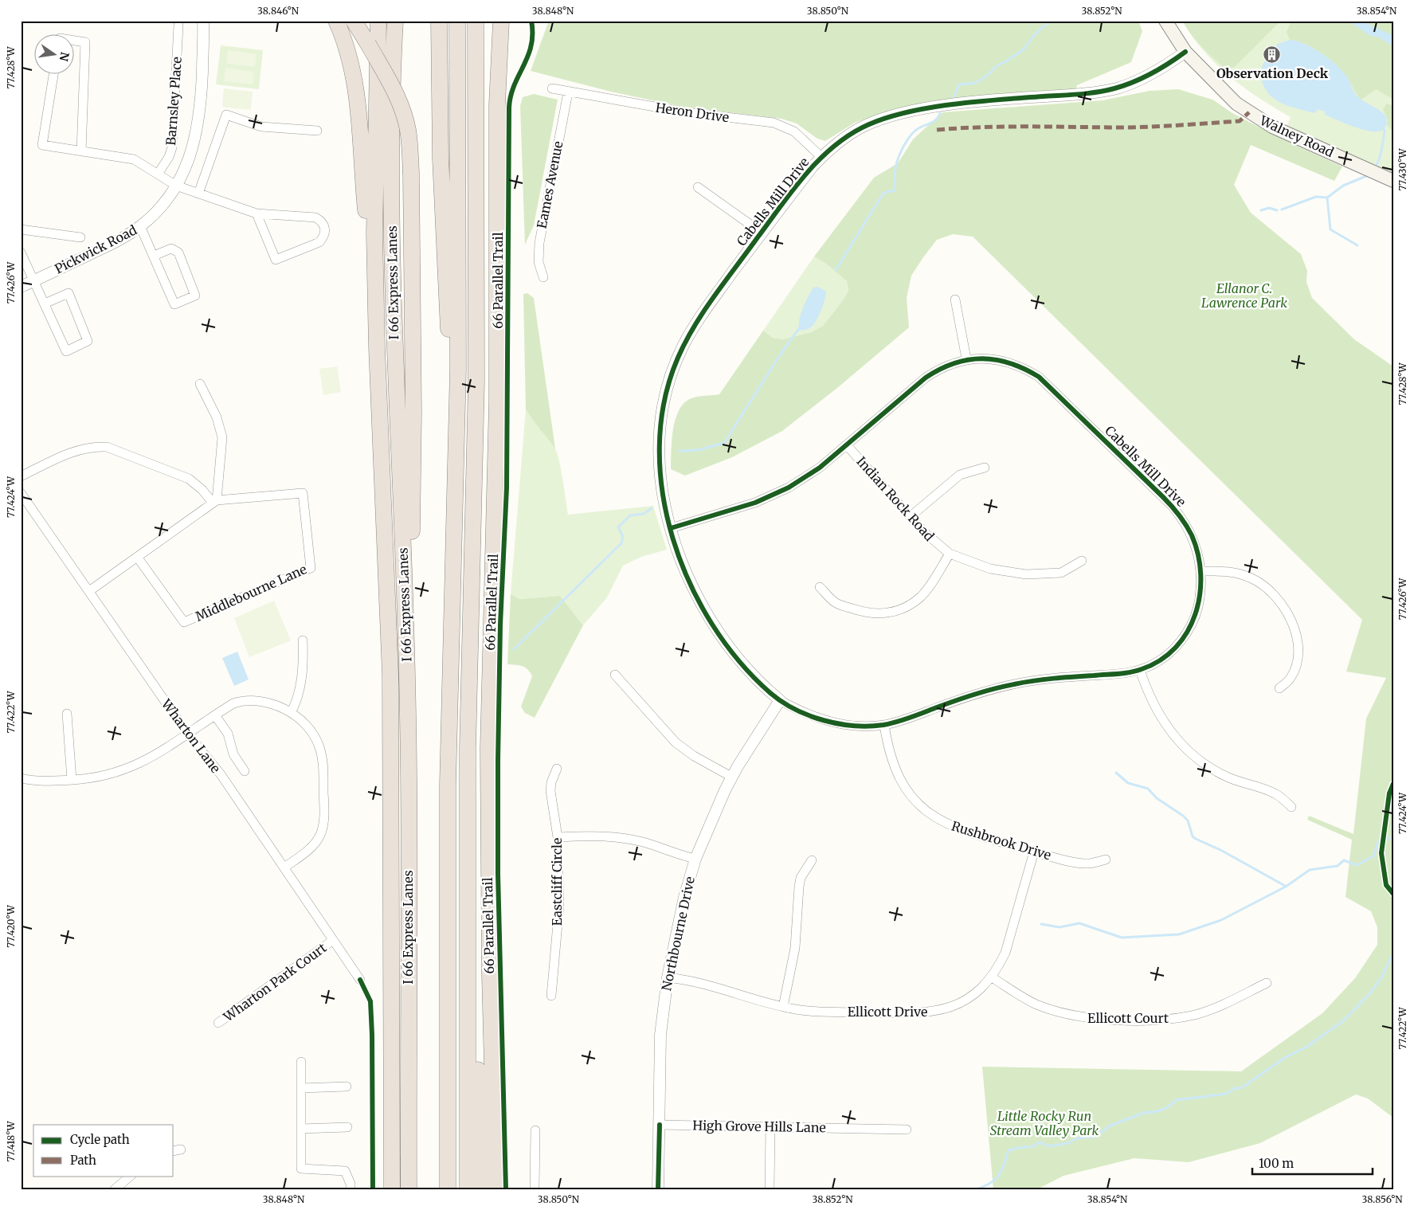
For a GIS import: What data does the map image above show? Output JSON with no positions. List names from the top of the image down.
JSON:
{
  "streets": {
    "highway": ["I 66 Express Lanes"],
    "main road": ["Walney Road"],
    "street": [
      "Barnsley Place",
      "Heron Drive",
      "Eames Avenue",
      "Cabells Mill Drive",
      "Pickwick Road",
      "Indian Rock Road",
      "Middlebourne Lane",
      "Wharton Lane",
      "Rushbrook Drive",
      "Eastcliff Circle",
      "Northbourne Drive",
      "Wharton Park Court",
      "Ellicott Drive",
      "Ellicott Court",
      "High Grove Hills Lane"
    ],
    "cycle path": ["66 Parallel Trail"]
  },
  "crossings": [
    ["Heron Drive", "Eames Avenue"],
    ["Heron Drive", "Cabells Mill Drive"],
    ["Walney Road", "Cabells Mill Drive"],
    ["Cabells Mill Drive", "Indian Rock Road"],
    ["Cabells Mill Drive", "Rushbrook Drive"],
    ["Cabells Mill Drive", "Northbourne Drive"],
    ["Wharton Lane", "Wharton Park Court"],
    ["Rushbrook Drive", "Ellicott Drive"],
    ["Northbourne Drive", "Ellicott Drive"],
    ["Northbourne Drive", "High Grove Hills Lane"],
    ["Ellicott Drive", "Ellicott Court"]
  ],
  "parks": ["Ellanor C. Lawrence Park", "Little Rocky Run Stream Valley Park"],
  "places": {
    "building": ["Observation Deck"]
  },
  "legend": ["Cycle path", "Path"],
  "scale_bar": "100 m",
  "north": "right",
  "coordinates": [
    "38.846°N",
    "38.848°N",
    "38.850°N",
    "38.852°N",
    "38.854°N",
    "77.428°W",
    "77.430°W",
    "77.426°W",
    "77.424°W",
    "77.422°W",
    "77.420°W",
    "77.418°W",
    "38.856°N"
  ]
}
